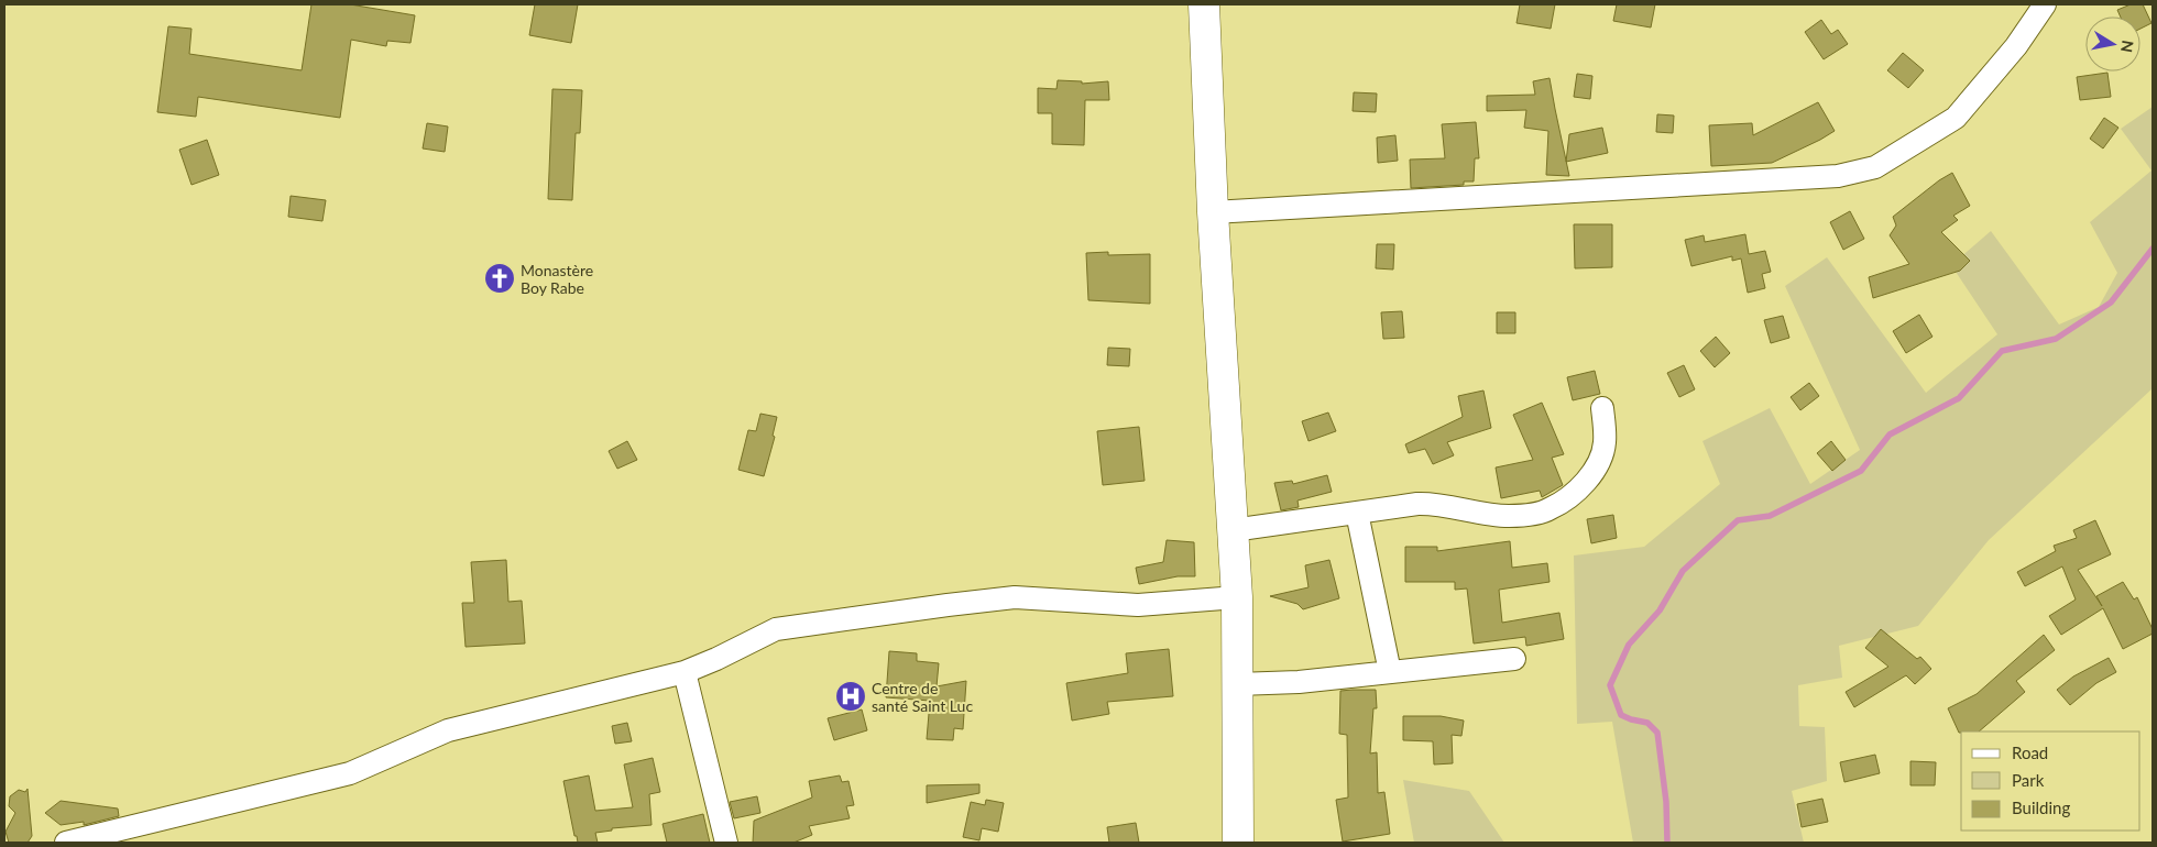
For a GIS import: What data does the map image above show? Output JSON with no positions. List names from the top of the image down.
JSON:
{
  "places": {
    "church": ["Monastère Boy Rabe"],
    "hospital": ["Centre de santé Saint Luc"]
  },
  "legend": ["Road", "Park", "Building"],
  "north": "right"
}
